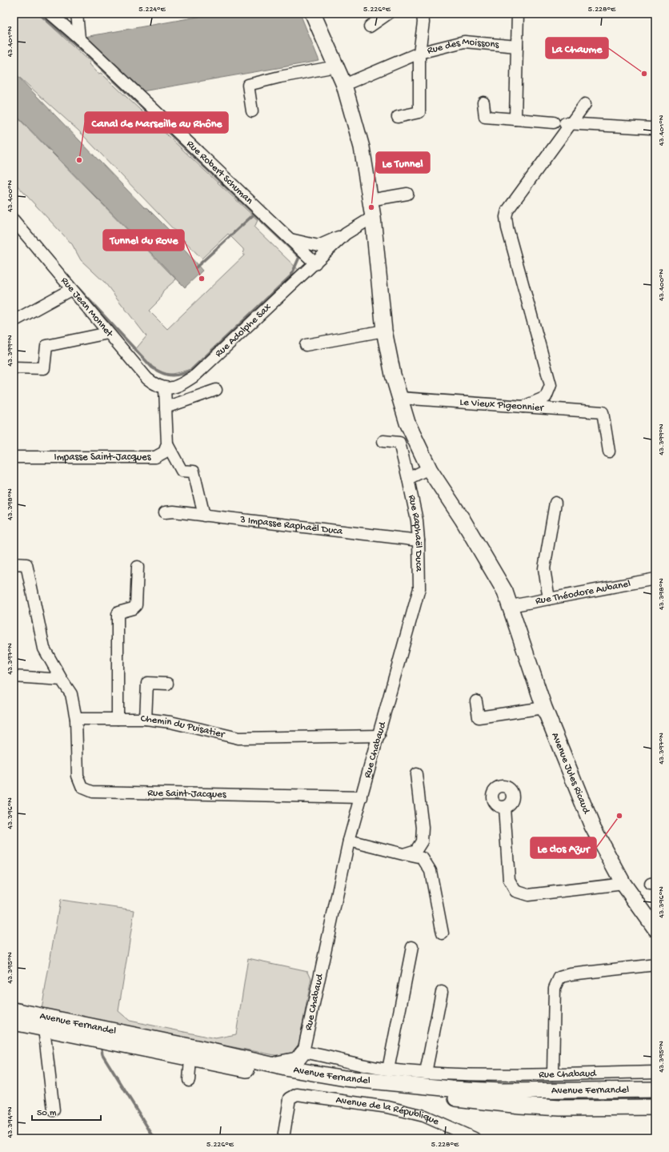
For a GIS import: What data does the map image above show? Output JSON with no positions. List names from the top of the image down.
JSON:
{
  "streets": {
    "main road": ["Avenue Jules Ricaud", "Avenue Fernandel"],
    "street": [
      "Rue des Moissons",
      "Rue Robert Schuman",
      "Rue Jean Monnet",
      "Rue Adolphe Sax",
      "Le Vieux Pigeonnier",
      "Impasse Saint-Jacques",
      "3 Impasse Raphaël Duca",
      "Rue Raphaël Duca",
      "Rue Théodore Aubanel",
      "Chemin du Puisatier",
      "Rue Chabaud",
      "Rue Saint-Jacques",
      "Avenue de la République"
    ]
  },
  "crossings": [
    ["Rue des Moissons", "Avenue Jules Ricaud"],
    ["Rue Robert Schuman", "Rue Adolphe Sax"],
    ["Rue Jean Monnet", "Rue Adolphe Sax"],
    ["Rue Adolphe Sax", "Avenue Jules Ricaud"],
    ["Le Vieux Pigeonnier", "Avenue Jules Ricaud"],
    ["3 Impasse Raphaël Duca", "Rue Raphaël Duca"],
    ["Rue Raphaël Duca", "Rue Chabaud"],
    ["Rue Théodore Aubanel", "Avenue Jules Ricaud"],
    ["Chemin du Puisatier", "Rue Chabaud"],
    ["Chemin du Puisatier", "Rue Saint-Jacques"],
    ["Rue Chabaud", "Rue Saint-Jacques"]
  ],
  "places": [
    "La Chaume",
    "Canal de Marseille au Rhône",
    "Le Tunnel",
    "Tunnel du Rove",
    "Le clos Azur"
  ],
  "scale_bar": "50 m",
  "coordinates": [
    "5.224°E",
    "5.226°E",
    "5.228°E",
    "43.401°N",
    "43.400°N",
    "43.399°N",
    "43.398°N",
    "43.397°N",
    "43.396°N",
    "43.395°N",
    "43.394°N"
  ]
}
